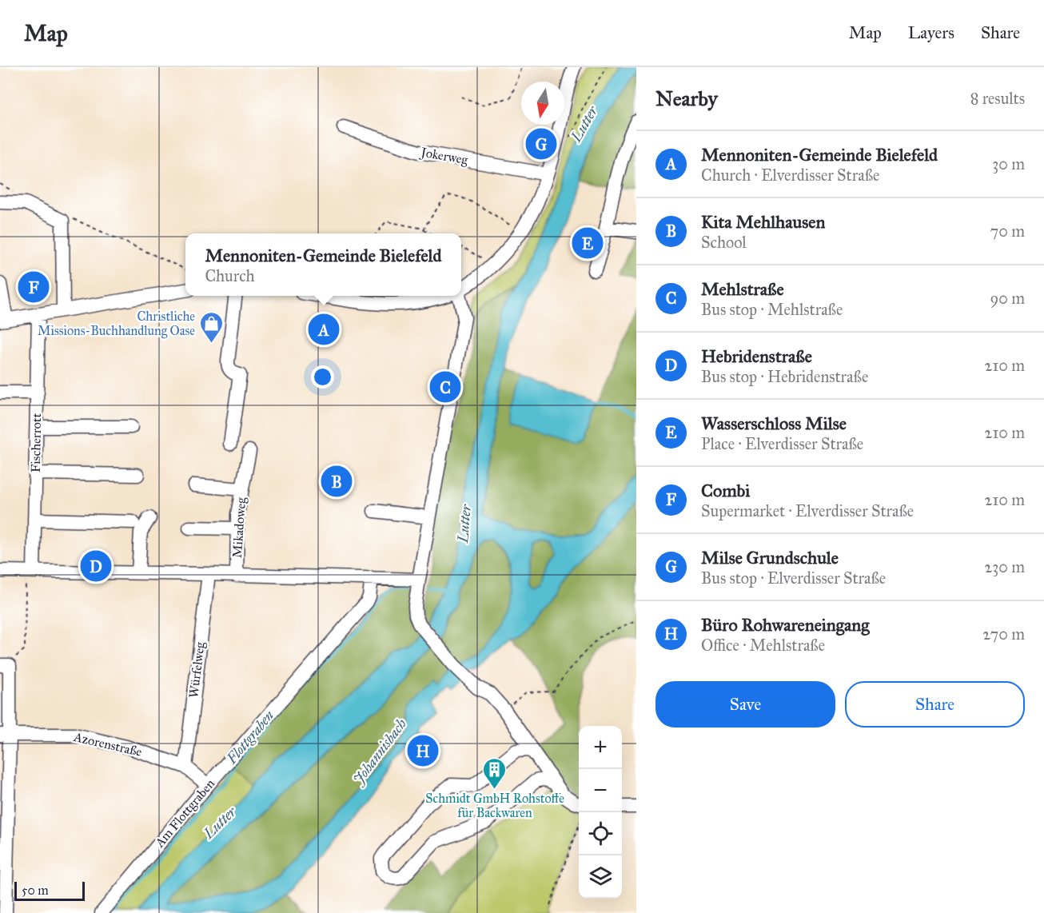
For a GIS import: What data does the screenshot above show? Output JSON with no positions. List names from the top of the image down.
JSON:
{
  "streets": {
    "street": [
      "Jokerweg",
      "Fischerrott",
      "Mikadoweg",
      "Würfelweg",
      "Azorenstraße",
      "Am Flottgraben"
    ]
  },
  "crossings": [
    ["Würfelweg", "Azorenstraße"],
    ["Azorenstraße", "Am Flottgraben"]
  ],
  "water": ["Lutter", "Flottgraben", "Johannisbach"],
  "places": {
    "shop": ["Christliche Missions-Buchhandlung Oase"],
    "building": ["Schmidt GmbH Rohstoffe für Backwaren"]
  },
  "scale_bar": "50 m",
  "north": "bottom",
  "page": {
    "header": "Map",
    "nav": ["Map", "Layers", "Share"],
    "heading": ["Nearby", "8 results"],
    "pins": [
      "G",
      "E",
      "F",
      "A",
      "C",
      "B",
      "D",
      "H"
    ],
    "list": [
      {
        "mark": "A",
        "name": "Mennoniten-Gemeinde Bielefeld",
        "note": "Church · Elverdisser Straße",
        "value": "30 m"
      },
      {
        "mark": "B",
        "name": "Kita Mehlhausen",
        "note": "School",
        "value": "70 m"
      },
      {
        "mark": "C",
        "name": "Mehlstraße",
        "note": "Bus stop · Mehlstraße",
        "value": "90 m"
      },
      {
        "mark": "D",
        "name": "Hebridenstraße",
        "note": "Bus stop · Hebridenstraße",
        "value": "210 m"
      },
      {
        "mark": "E",
        "name": "Wasserschloss Milse",
        "note": "Place · Elverdisser Straße",
        "value": "210 m"
      },
      {
        "mark": "F",
        "name": "Combi",
        "note": "Supermarket · Elverdisser Straße",
        "value": "210 m"
      },
      {
        "mark": "G",
        "name": "Milse Grundschule",
        "note": "Bus stop · Elverdisser Straße",
        "value": "230 m"
      },
      {
        "mark": "H",
        "name": "Büro Rohwareneingang",
        "note": "Office · Mehlstraße",
        "value": "270 m"
      }
    ],
    "popup": ["Mennoniten-Gemeinde Bielefeld", "Church"],
    "buttons": ["Save", "Share"],
    "map_buttons": ["+", "−"],
    "scale": "50 m"
  }
}
